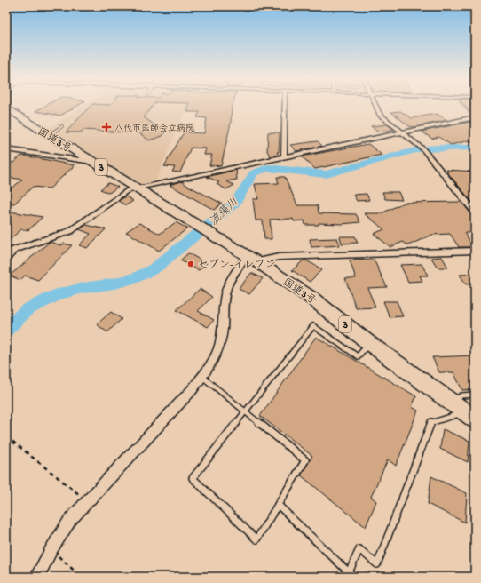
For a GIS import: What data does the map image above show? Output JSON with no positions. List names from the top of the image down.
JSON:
{
  "streets": {
    "highway": ["国道3号", "3"]
  },
  "water": ["流藻川"],
  "places": {
    "health": ["八代市医師会立病院"],
    "other": ["セブン-イレブン"]
  }
}
